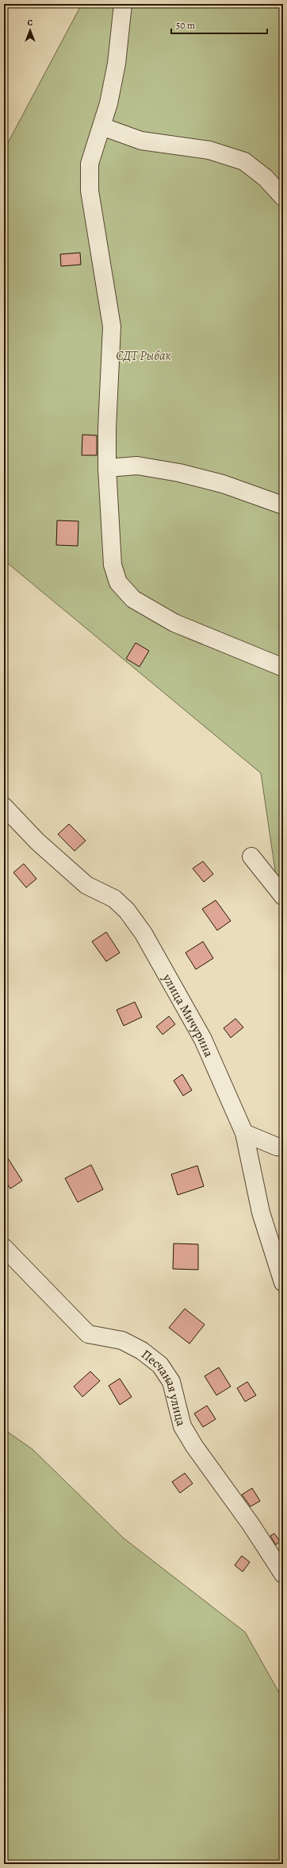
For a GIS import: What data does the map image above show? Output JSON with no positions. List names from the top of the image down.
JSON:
{
  "streets": {
    "street": ["улица Мичурина", "Песчаная улица"]
  },
  "parks": ["СДТ Рыбак"],
  "scale_bar": "50 m",
  "north": "top"
}
